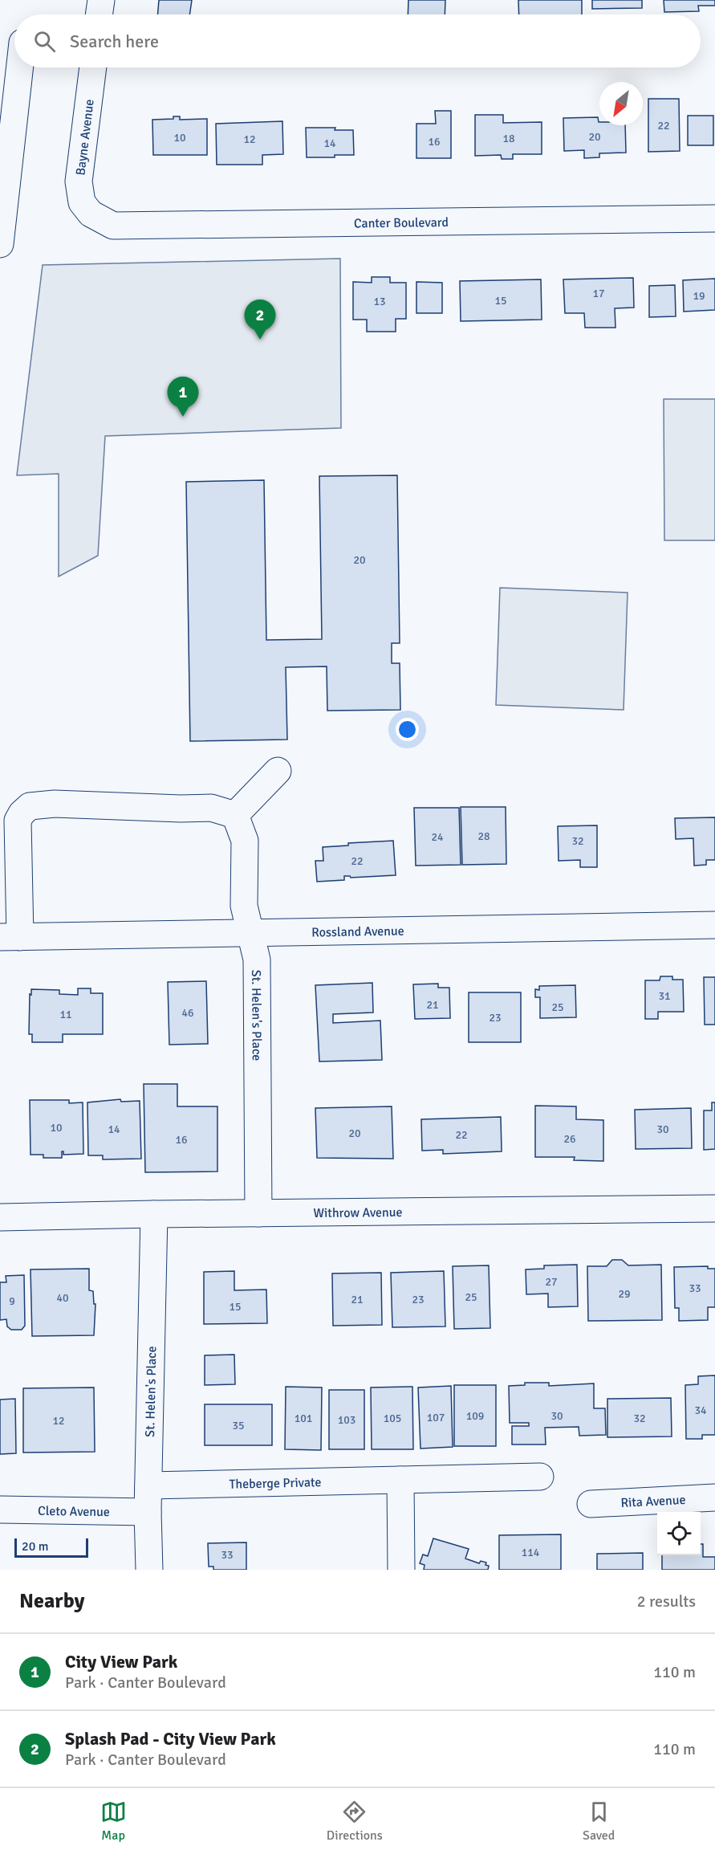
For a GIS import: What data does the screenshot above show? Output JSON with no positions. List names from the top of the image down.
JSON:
{
  "streets": {
    "street": [
      "Bayne Avenue",
      "Canter Boulevard",
      "Rossland Avenue",
      "St. Helen's Place",
      "Withrow Avenue",
      "Theberge Private",
      "Rita Avenue",
      "Cleto Avenue"
    ]
  },
  "crossings": [
    ["Bayne Avenue", "Canter Boulevard"],
    ["Rossland Avenue", "St. Helen's Place"],
    ["St. Helen's Place", "Withrow Avenue"],
    ["St. Helen's Place", "Theberge Private"],
    ["St. Helen's Place", "Cleto Avenue"]
  ],
  "house_numbers": [
    "22",
    "20",
    "10",
    "18",
    "12",
    "16",
    "14",
    "17",
    "19",
    "15",
    "13",
    "20",
    "28",
    "24",
    "32",
    "22",
    "31",
    "21",
    "25",
    "46",
    "11",
    "23",
    "10",
    "14",
    "30",
    "20",
    "22",
    "26",
    "16",
    "27",
    "33",
    "29",
    "25",
    "40",
    "21",
    "23",
    "9",
    "15",
    "34",
    "109",
    "30",
    "107",
    "101",
    "105",
    "32",
    "103",
    "12",
    "35",
    "114",
    "33"
  ],
  "scale_bar": "20 m",
  "north": "bottom left",
  "page": {
    "search": "Search here",
    "pins": ["2", "1"],
    "scale": "20 m",
    "heading": ["Nearby", "2 results"],
    "list": [
      {
        "mark": "1",
        "name": "City View Park",
        "note": "Park · Canter Boulevard",
        "value": "110 m"
      },
      {
        "mark": "2",
        "name": "Splash Pad - City View Park",
        "note": "Park · Canter Boulevard",
        "value": "110 m"
      }
    ],
    "nav": ["Map", "Directions", "Saved"]
  }
}
